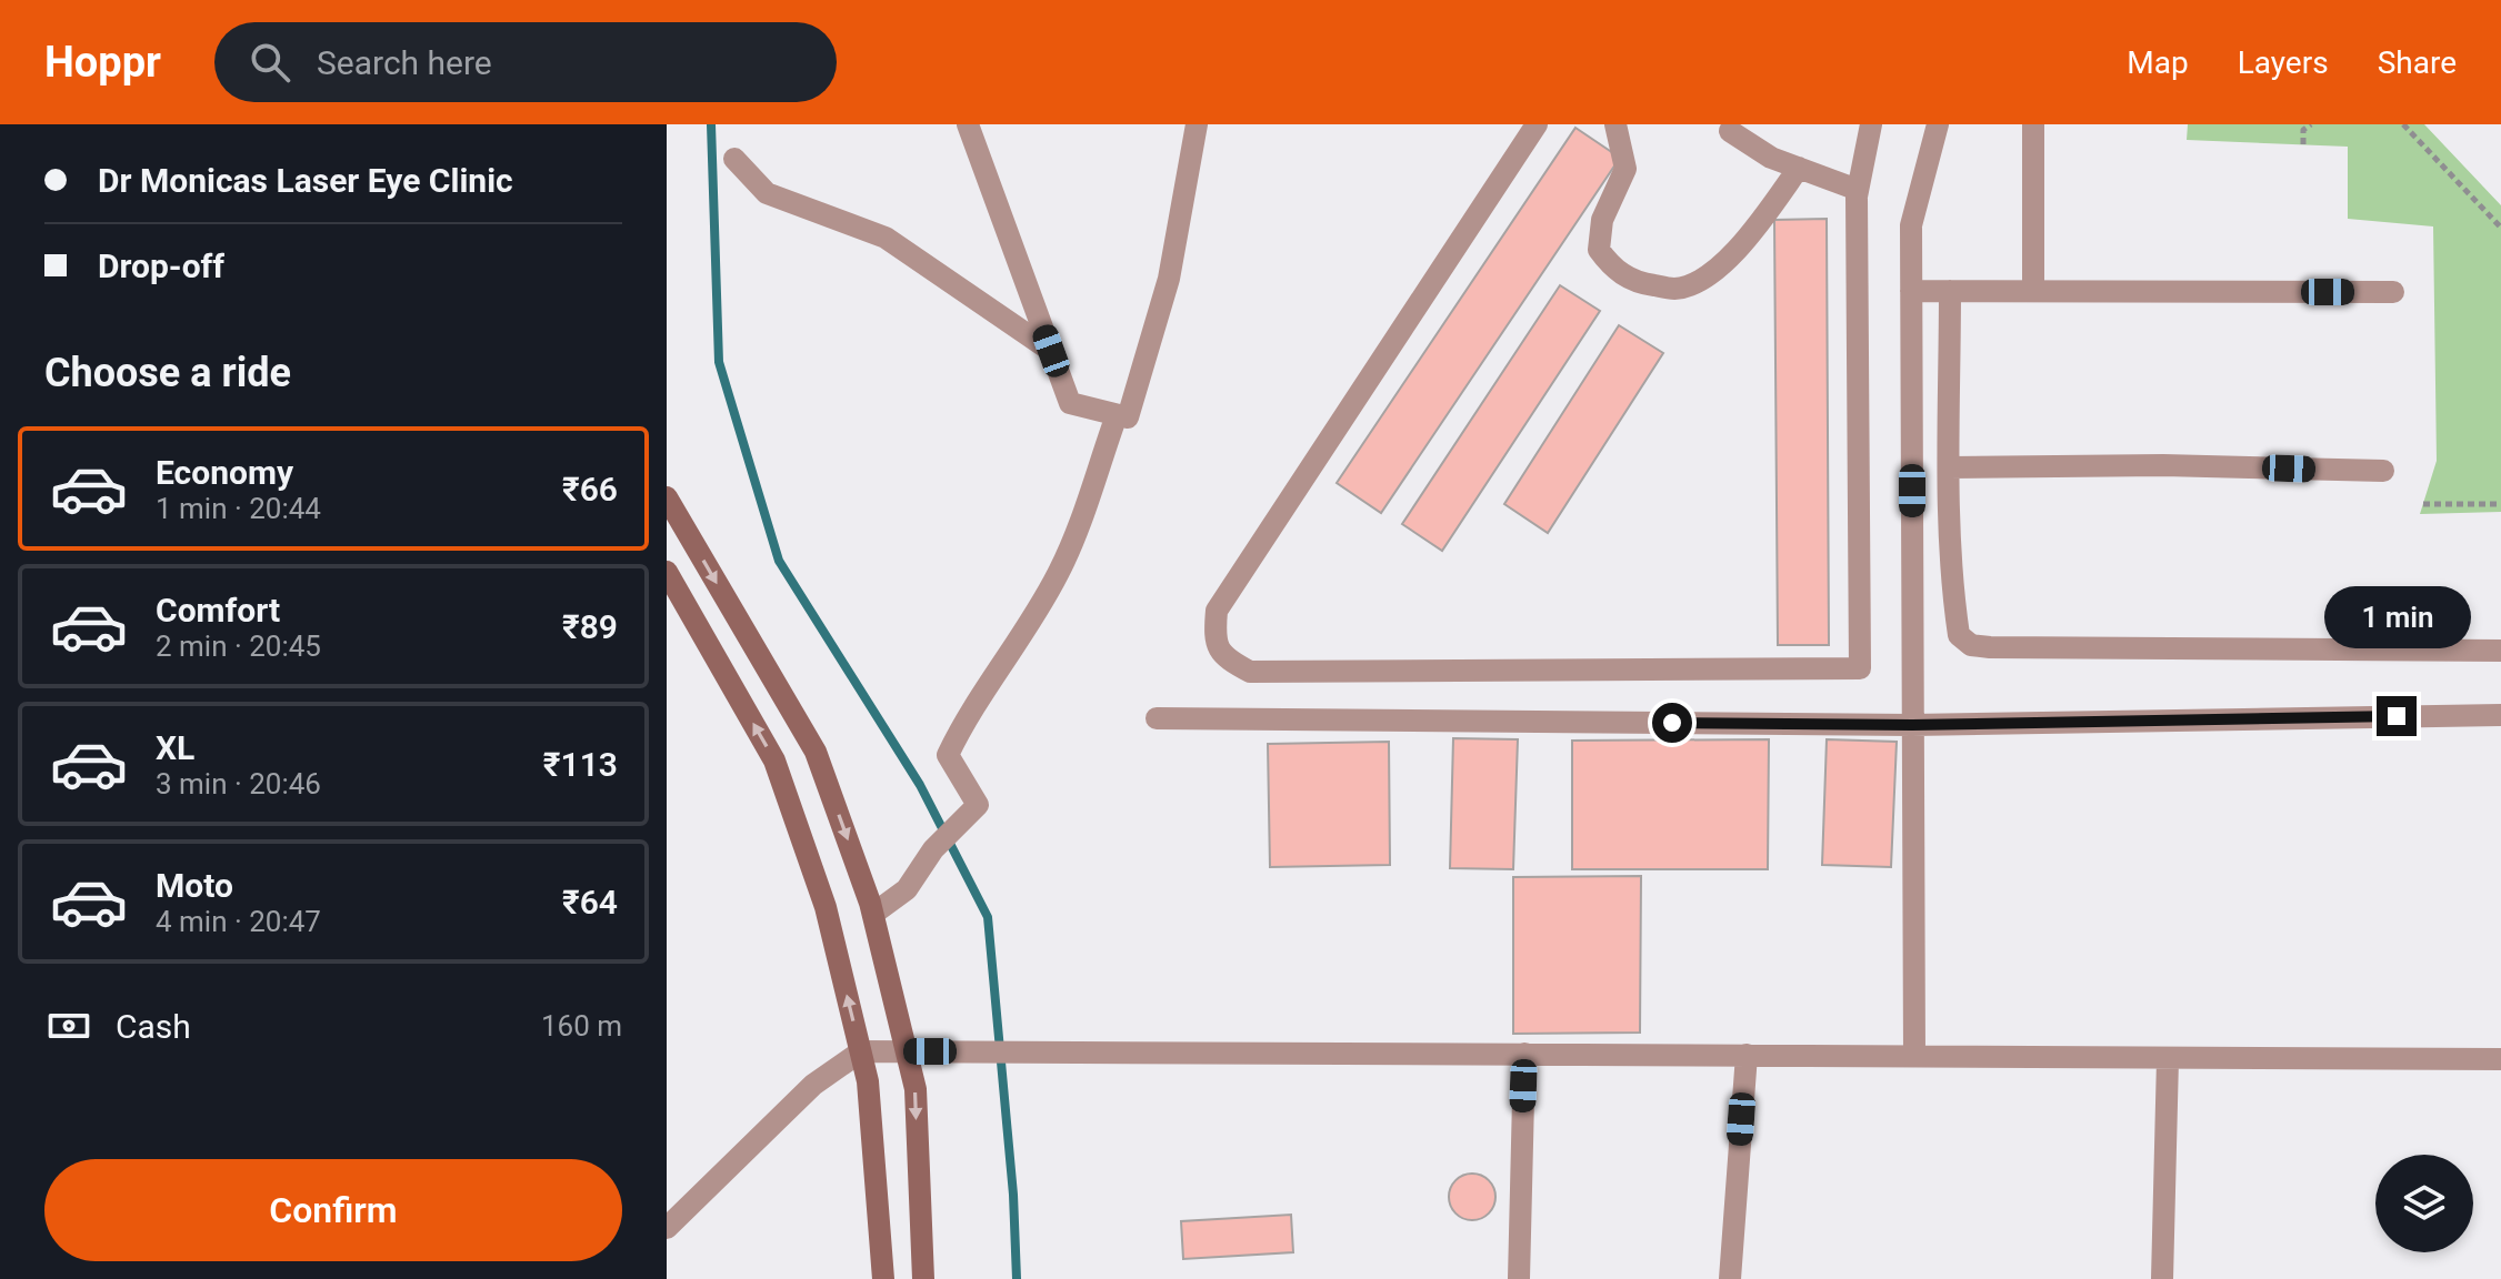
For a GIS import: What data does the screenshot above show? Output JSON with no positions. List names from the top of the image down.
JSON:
{
  "page": {
    "header": "Hoppr",
    "search": "Search here",
    "nav": ["Map", "Layers", "Share"],
    "banner": ["Dr Monicas Laser Eye Clinic", "Drop-off"],
    "heading": "Choose a ride",
    "list": [
      {
        "name": "Economy",
        "note": "1 min · 20:44",
        "value": "₹66"
      },
      {
        "name": "Comfort",
        "note": "2 min · 20:45",
        "value": "₹89"
      },
      {
        "name": "XL",
        "note": "3 min · 20:46",
        "value": "₹113"
      },
      {
        "name": "Moto",
        "note": "4 min · 20:47",
        "value": "₹64"
      }
    ],
    "bubble": "1 min",
    "pay": ["Cash", "160 m"],
    "buttons": "Confirm"
  }
}
